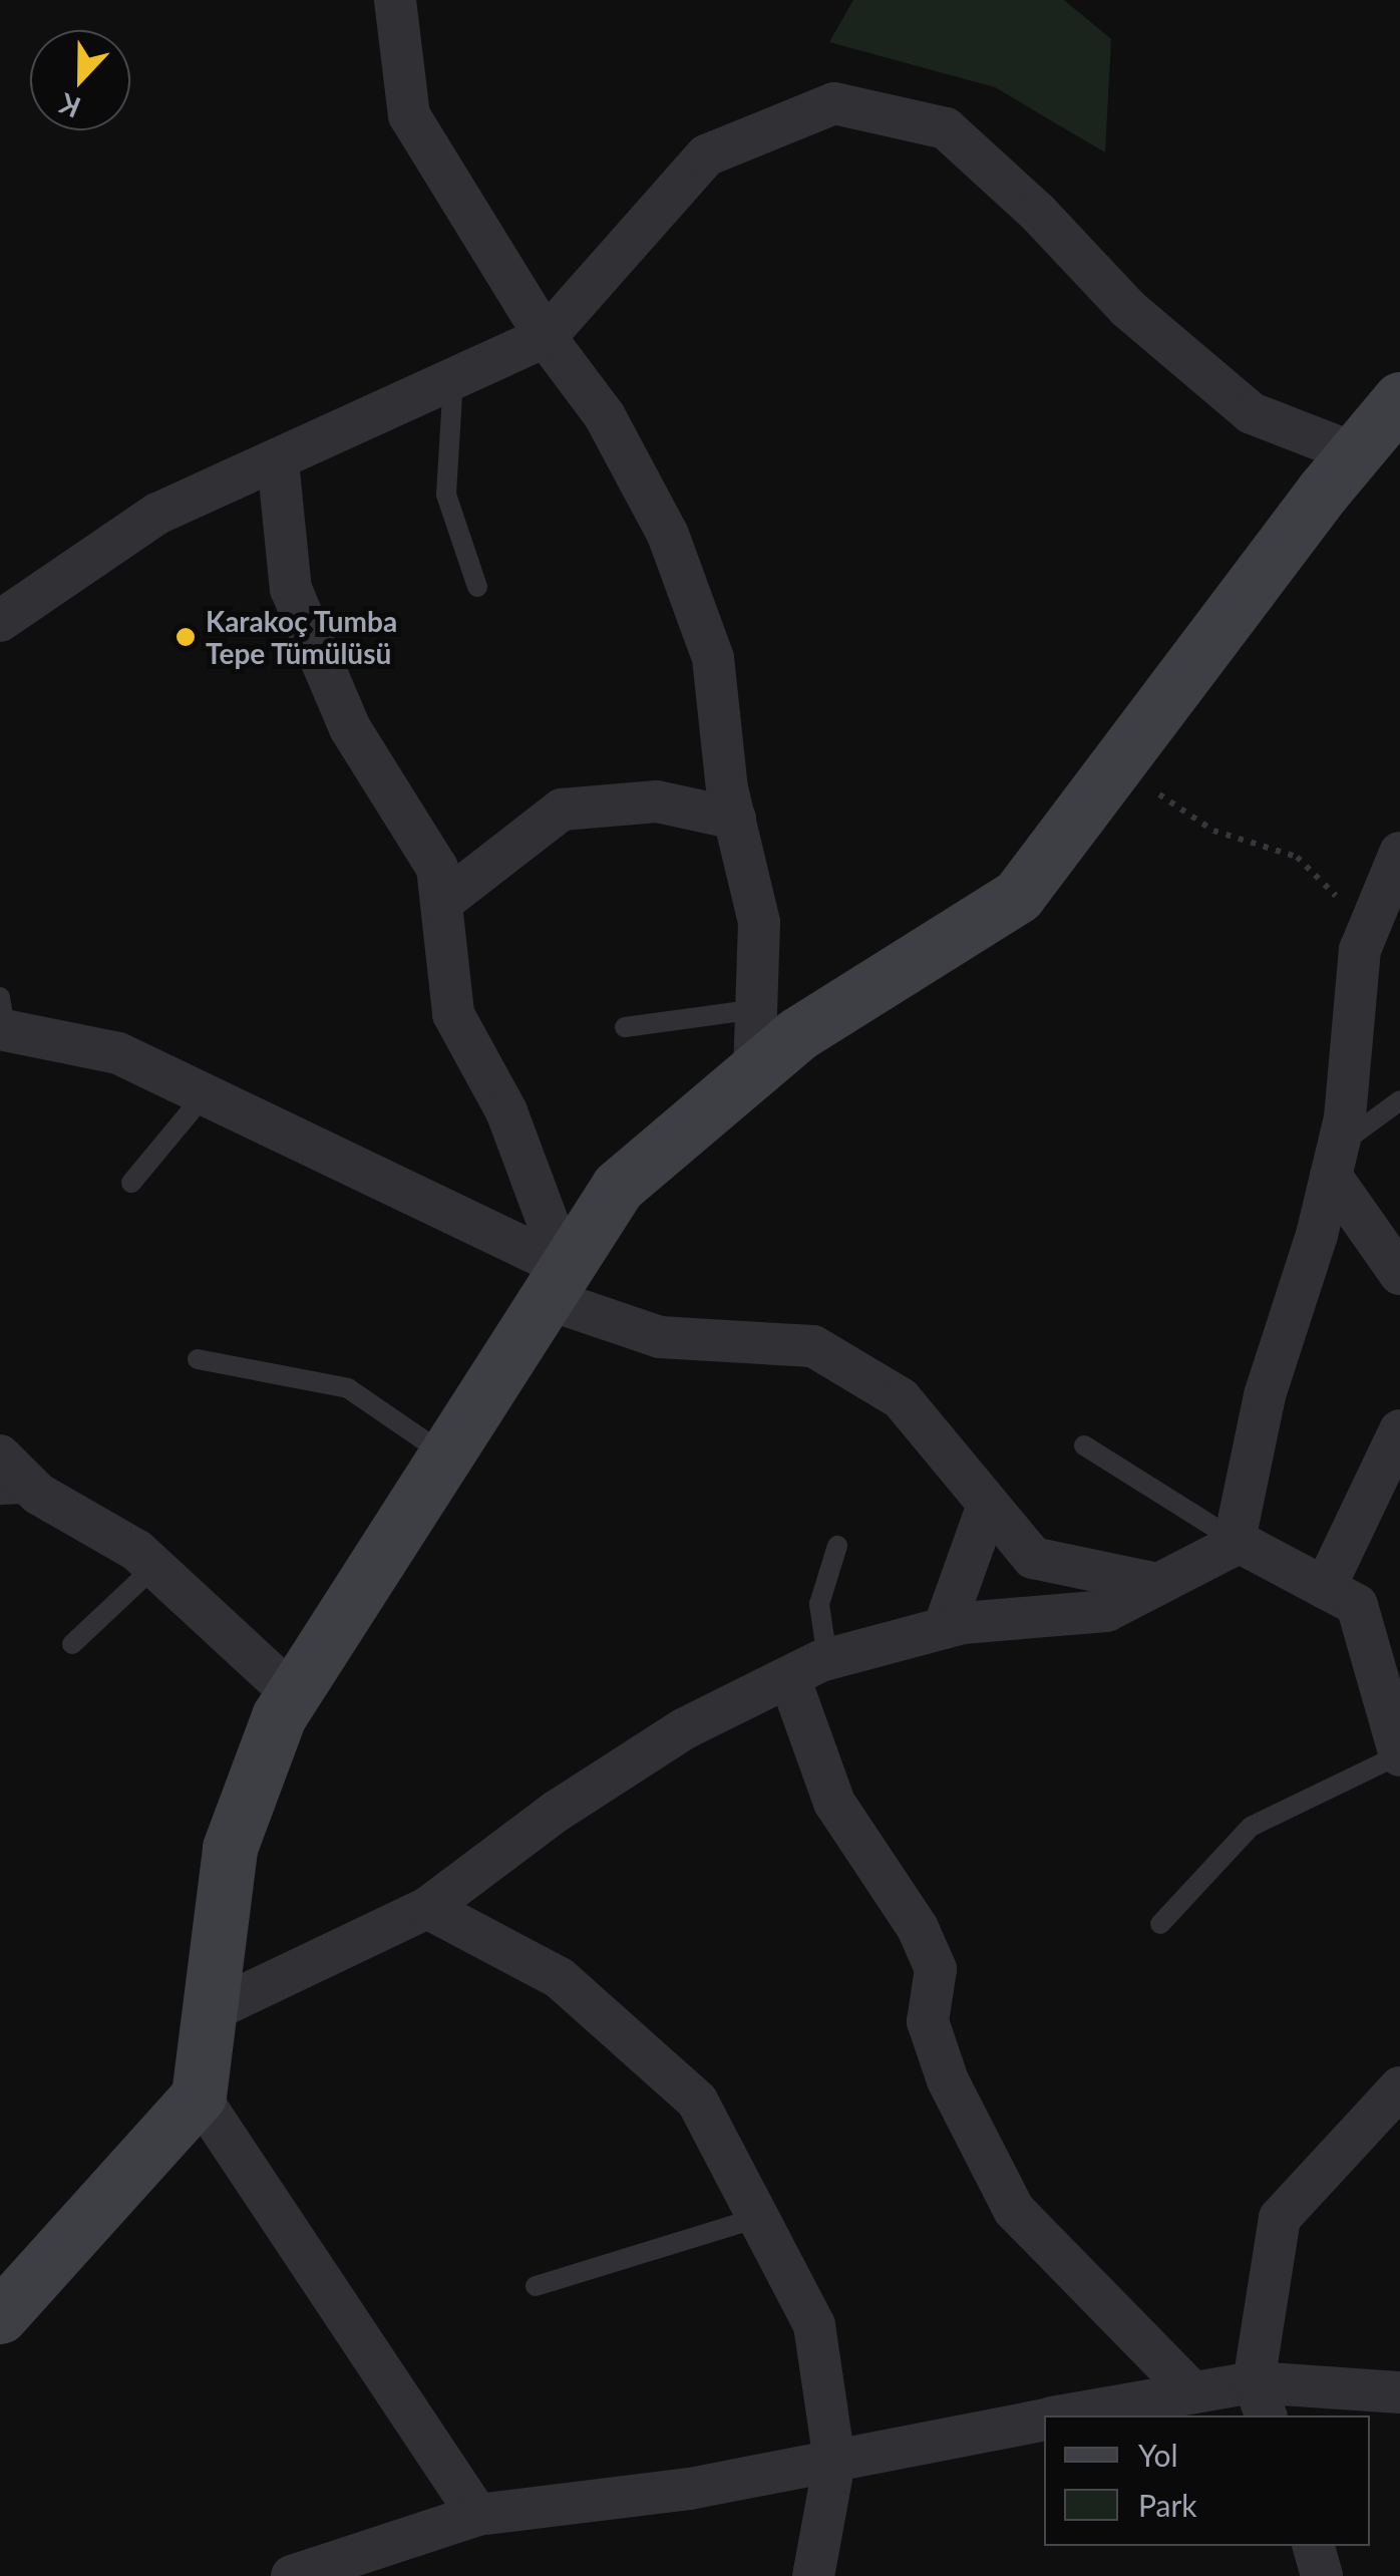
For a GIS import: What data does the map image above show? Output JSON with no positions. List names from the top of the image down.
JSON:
{
  "places": ["Karakoç Tumba Tepe Tümülüsü"],
  "legend": ["Yol", "Park"],
  "north": "bottom"
}
